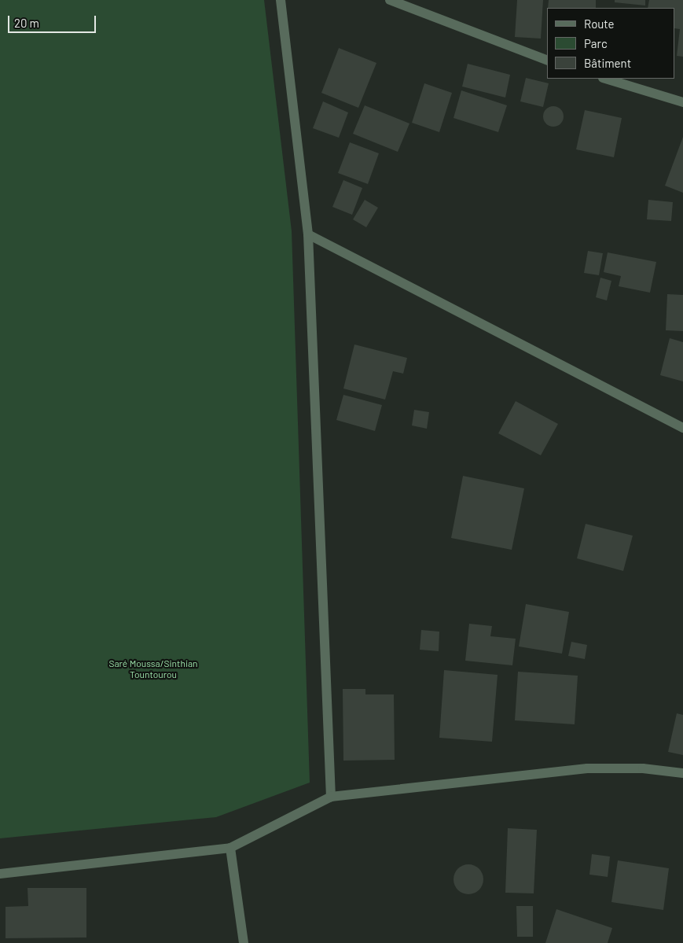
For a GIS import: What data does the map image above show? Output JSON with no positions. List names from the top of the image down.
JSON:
{
  "parks": ["Saré Moussa/Sinthian Tountourou"],
  "legend": ["Route", "Parc", "Bâtiment"],
  "scale_bar": "20 m"
}
